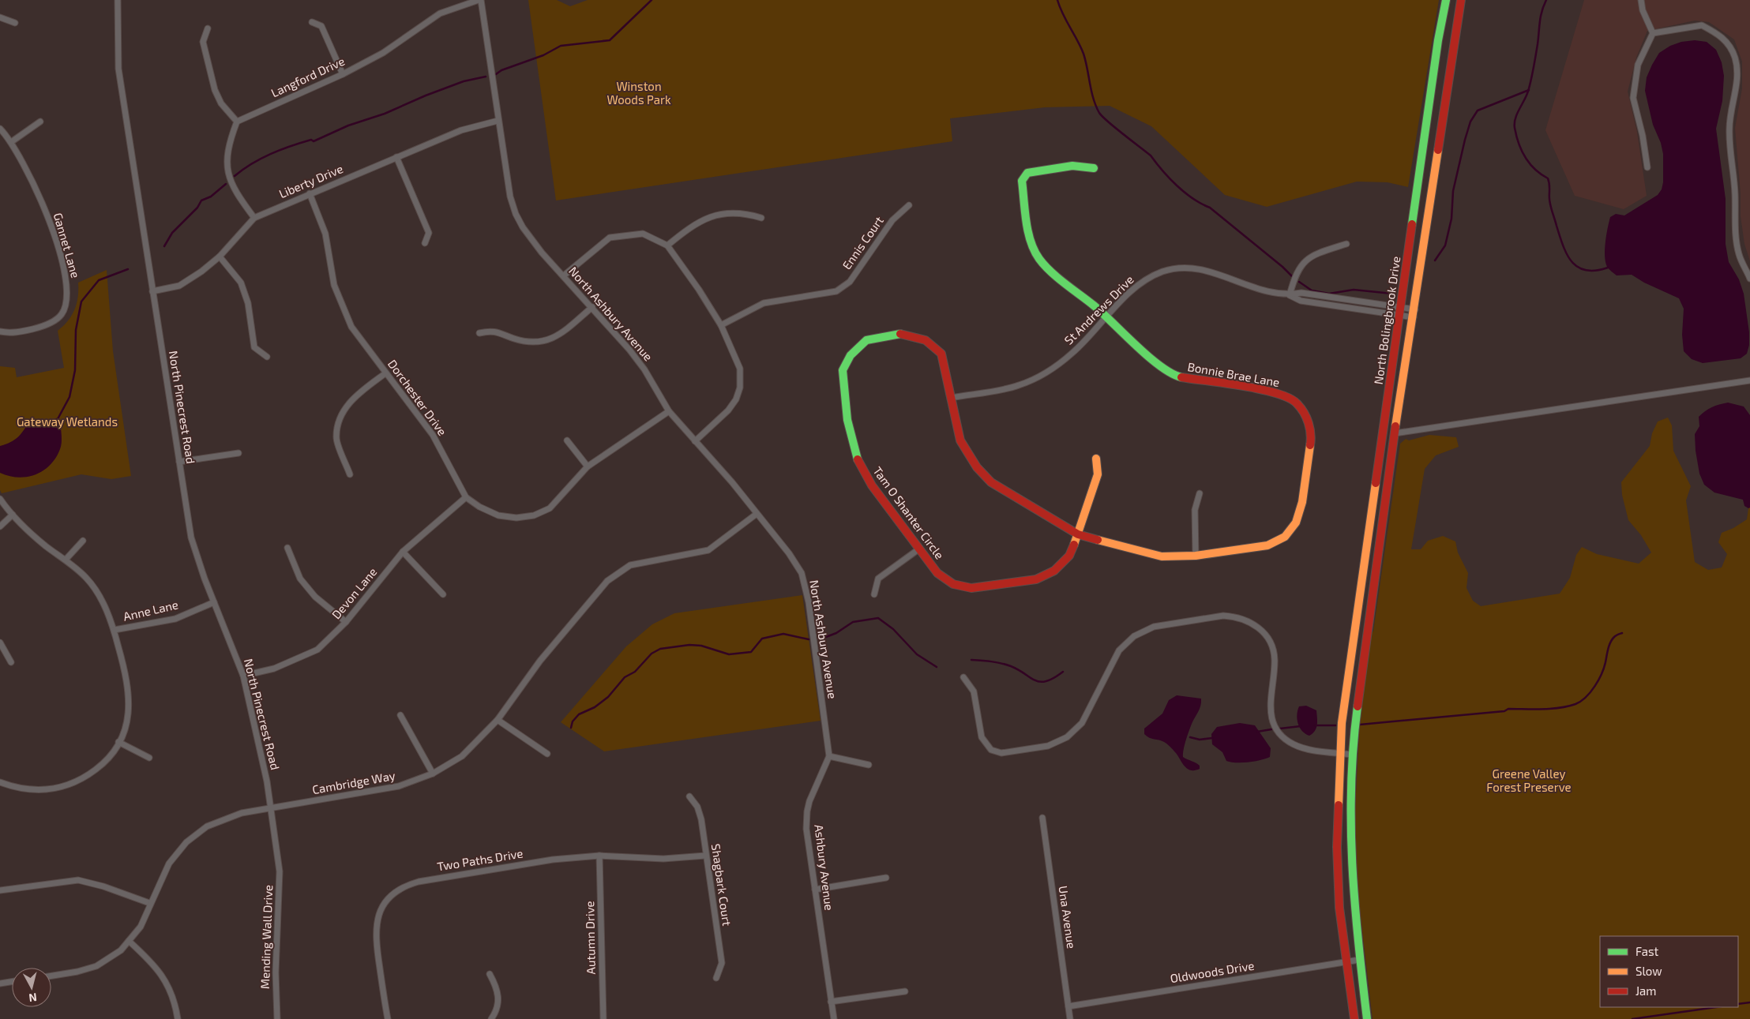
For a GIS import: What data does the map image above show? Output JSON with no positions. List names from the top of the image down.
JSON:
{
  "streets": {
    "main road": ["North Bolingbrook Drive", "Bonnie Brae Lane", "Tam O Shanter Circle"],
    "street": [
      "Langford Drive",
      "Liberty Drive",
      "Ennis Court",
      "Gannet Lane",
      "St Andrews Drive",
      "North Ashbury Avenue",
      "Dorchester Drive",
      "North Pinecrest Road",
      "Devon Lane",
      "Anne Lane",
      "Cambridge Way",
      "Two Paths Drive",
      "Ashbury Avenue",
      "Shagbark Court",
      "Una Avenue",
      "Mending Wall Drive",
      "Autumn Drive",
      "Oldwoods Drive"
    ]
  },
  "crossings": [
    ["Langford Drive", "North Ashbury Avenue"],
    ["Liberty Drive", "North Ashbury Avenue"],
    ["Liberty Drive", "Dorchester Drive"],
    ["Liberty Drive", "North Pinecrest Road"],
    ["St Andrews Drive", "North Bolingbrook Drive"],
    ["St Andrews Drive", "Bonnie Brae Lane"],
    ["St Andrews Drive", "Tam O Shanter Circle"],
    ["North Ashbury Avenue", "Cambridge Way"],
    ["North Ashbury Avenue", "Ashbury Avenue"],
    ["North Bolingbrook Drive", "Oldwoods Drive"],
    ["Bonnie Brae Lane", "Tam O Shanter Circle"],
    ["Dorchester Drive", "Devon Lane"],
    ["North Pinecrest Road", "Devon Lane"],
    ["North Pinecrest Road", "Anne Lane"],
    ["North Pinecrest Road", "Cambridge Way"],
    ["North Pinecrest Road", "Mending Wall Drive"],
    ["Two Paths Drive", "Shagbark Court"],
    ["Two Paths Drive", "Autumn Drive"],
    ["Una Avenue", "Oldwoods Drive"]
  ],
  "parks": ["Winston Woods Park", "Gateway Wetlands", "Greene Valley Forest Preserve"],
  "legend": ["Fast", "Slow", "Jam"],
  "north": "bottom"
}
